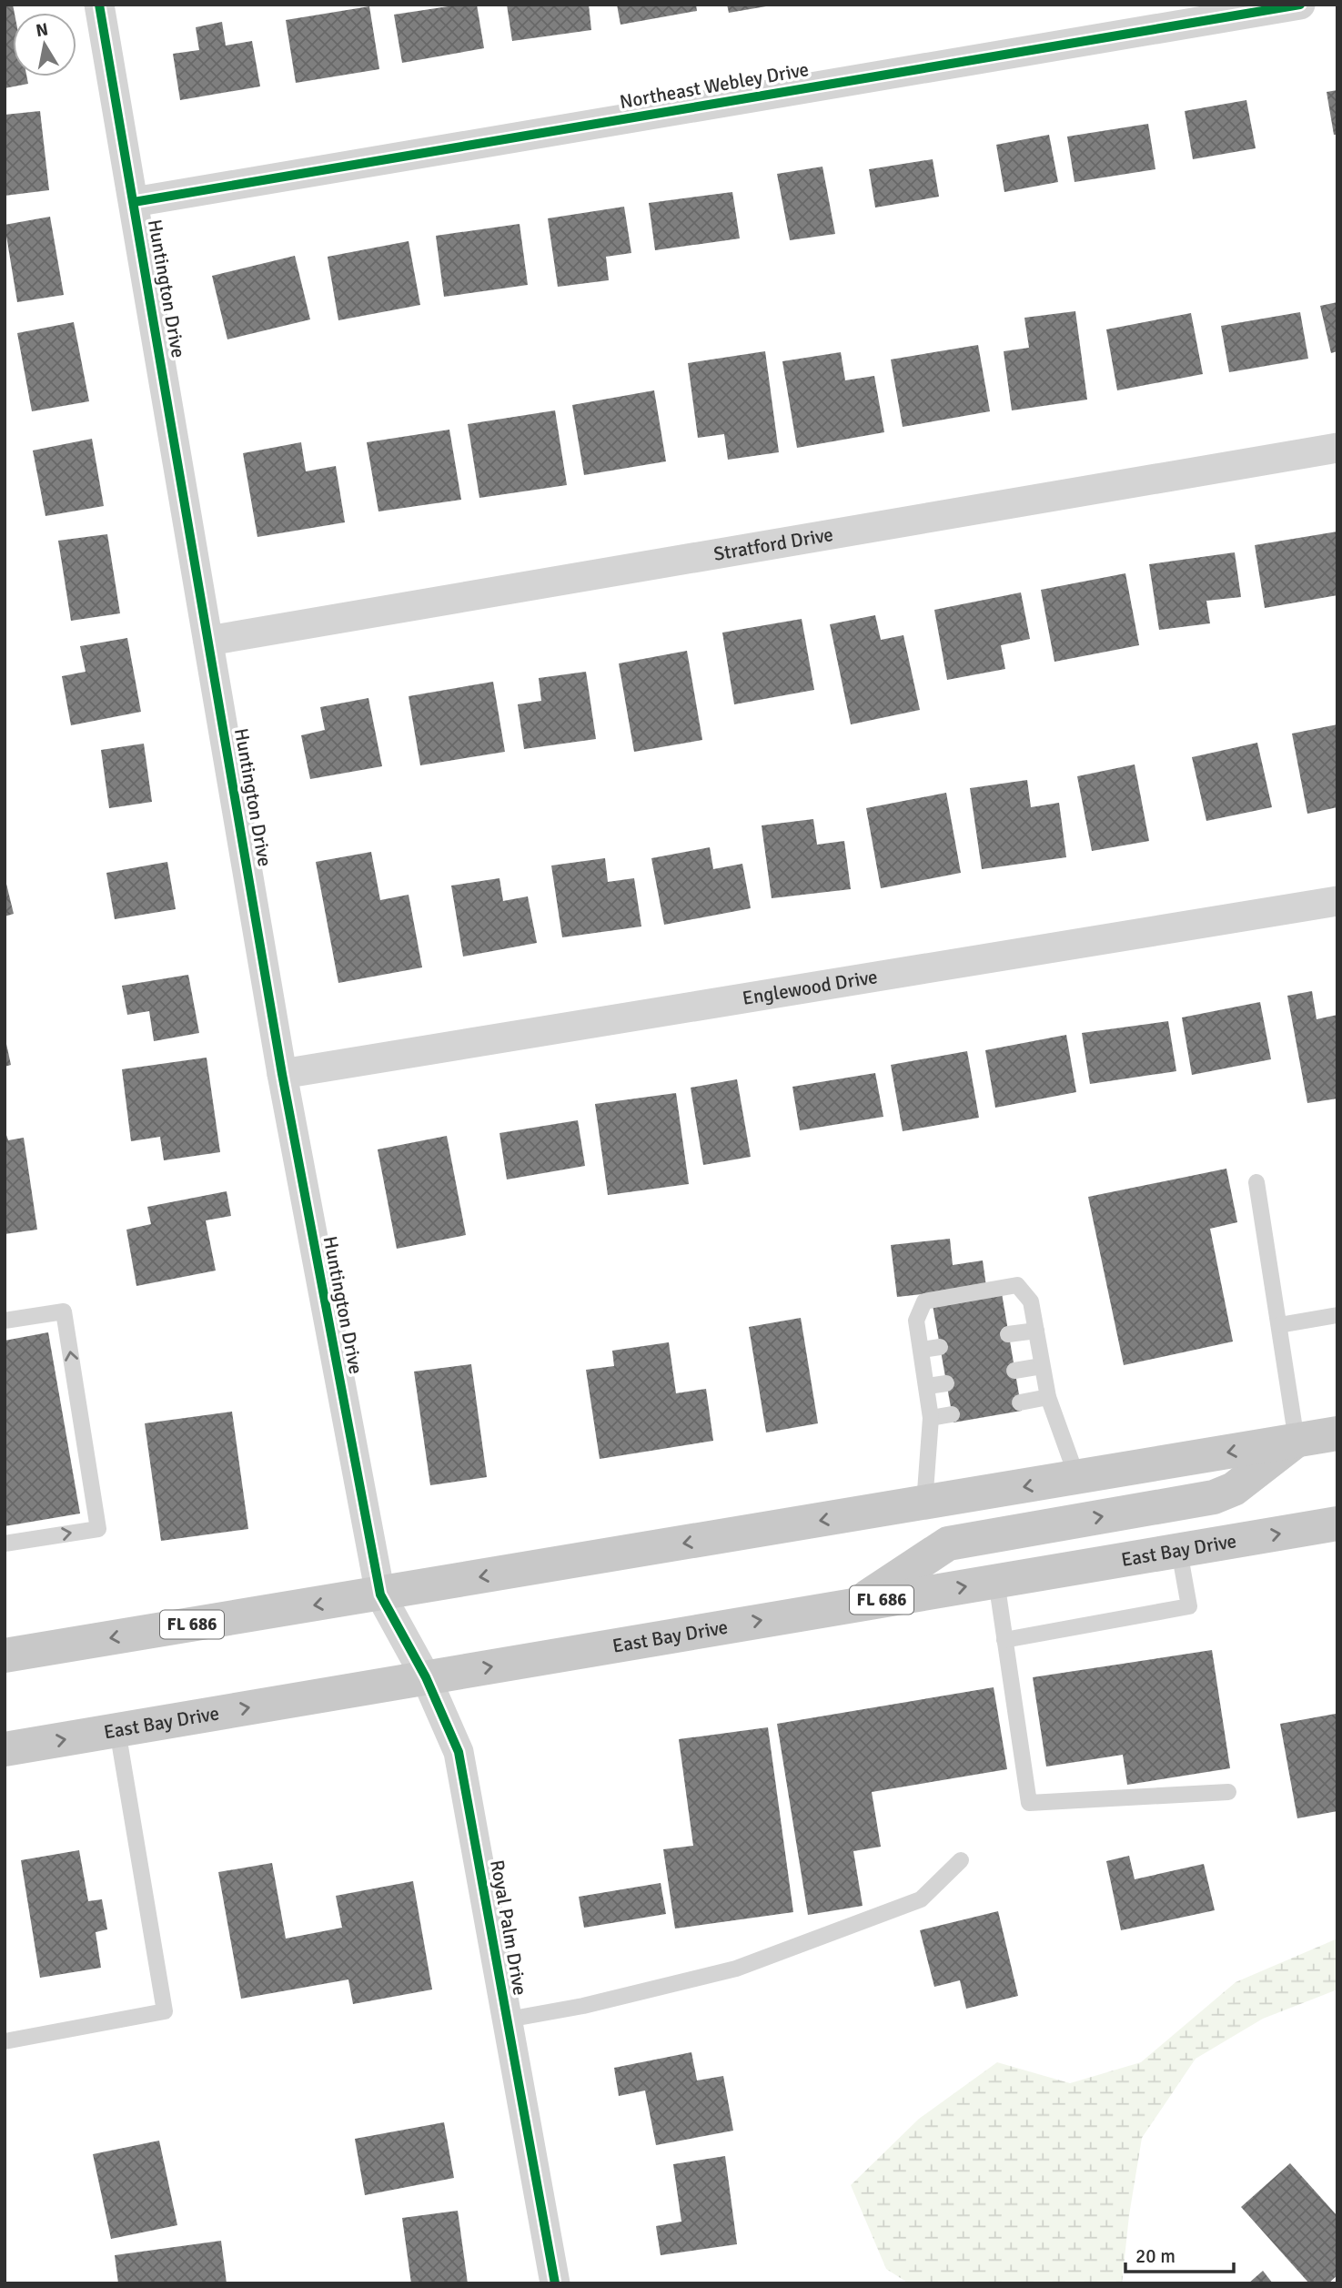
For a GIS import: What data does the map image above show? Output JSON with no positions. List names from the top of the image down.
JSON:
{
  "streets": {
    "main road": ["East Bay Drive", "FL 686"],
    "street": [
      "Northeast Webley Drive",
      "Huntington Drive",
      "Stratford Drive",
      "Englewood Drive",
      "Royal Palm Drive"
    ]
  },
  "crossings": [
    ["Northeast Webley Drive", "Huntington Drive"],
    ["Huntington Drive", "Stratford Drive"],
    ["Huntington Drive", "Englewood Drive"],
    ["Huntington Drive", "FL 686"],
    ["Huntington Drive", "Royal Palm Drive"],
    ["East Bay Drive", "Royal Palm Drive"],
    ["FL 686", "Royal Palm Drive"]
  ],
  "scale_bar": "20 m",
  "north": "top"
}
